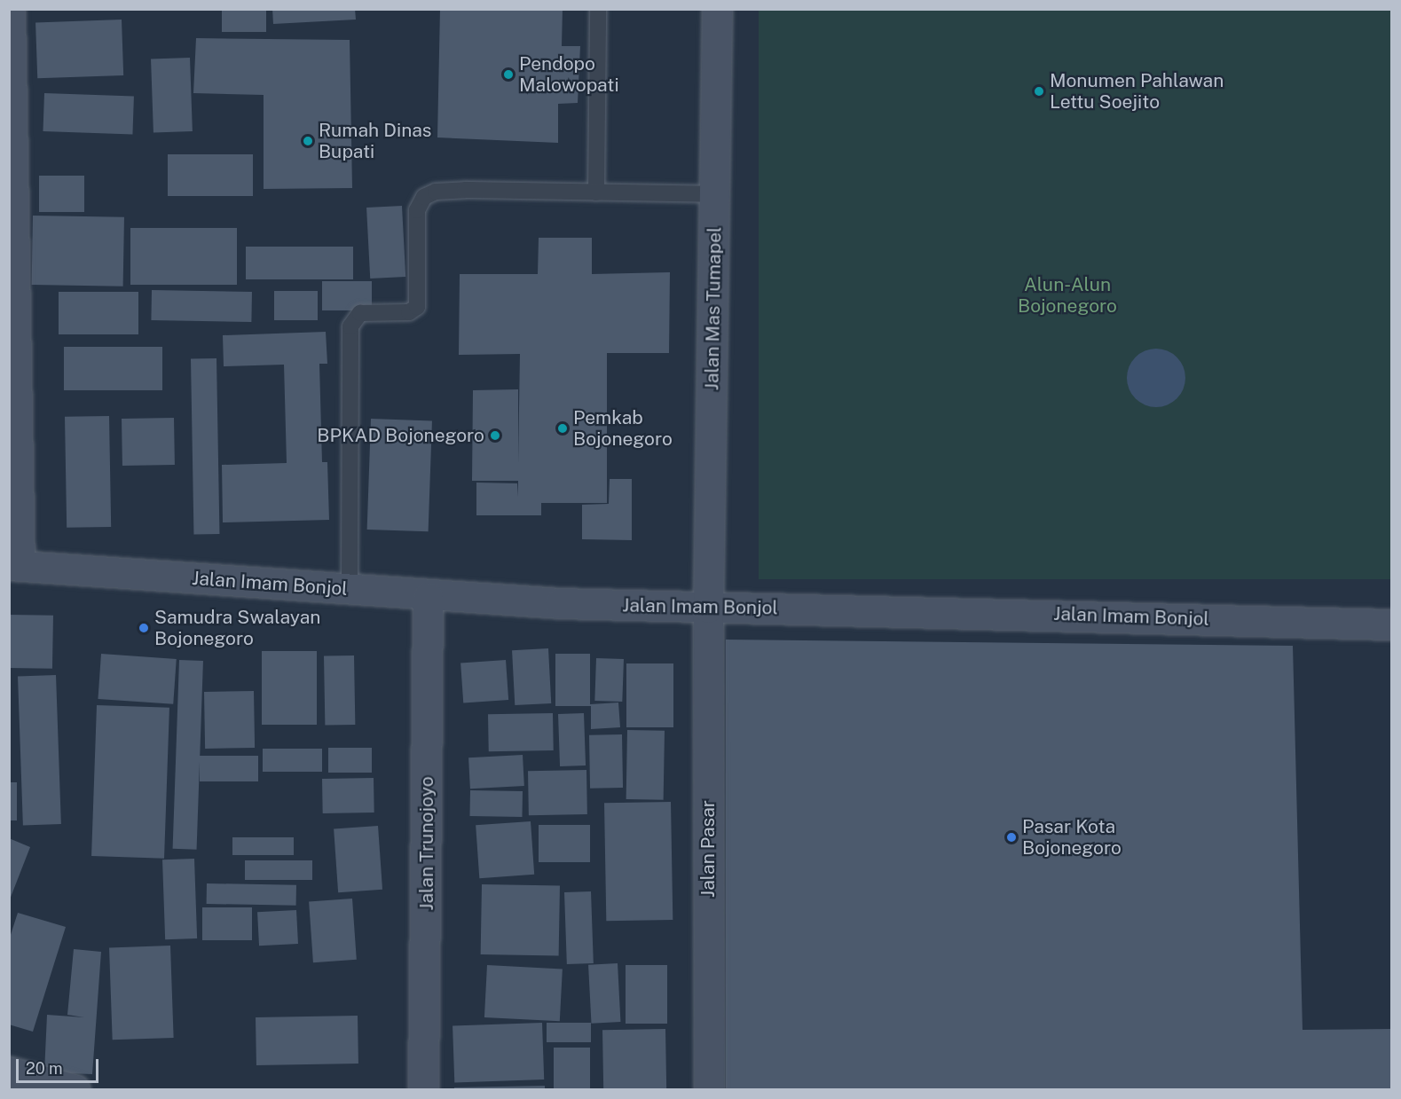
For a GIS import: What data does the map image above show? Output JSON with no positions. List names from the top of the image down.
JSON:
{
  "streets": {
    "main road": [
      "Jalan Mas Tumapel",
      "Jalan Imam Bonjol",
      "Jalan Trunojoyo",
      "Jalan Pasar"
    ]
  },
  "crossings": [
    ["Jalan Mas Tumapel", "Jalan Imam Bonjol"],
    ["Jalan Mas Tumapel", "Jalan Pasar"],
    ["Jalan Imam Bonjol", "Jalan Trunojoyo"],
    ["Jalan Imam Bonjol", "Jalan Pasar"]
  ],
  "parks": ["Alun-Alun Bojonegoro"],
  "places": [
    "Pendopo Malowopati",
    "Monumen Pahlawan Lettu Soejito",
    "Rumah Dinas Bupati",
    "Pemkab Bojonegoro",
    "BPKAD Bojonegoro",
    "Samudra Swalayan Bojonegoro",
    "Pasar Kota Bojonegoro"
  ],
  "scale_bar": "20 m"
}
